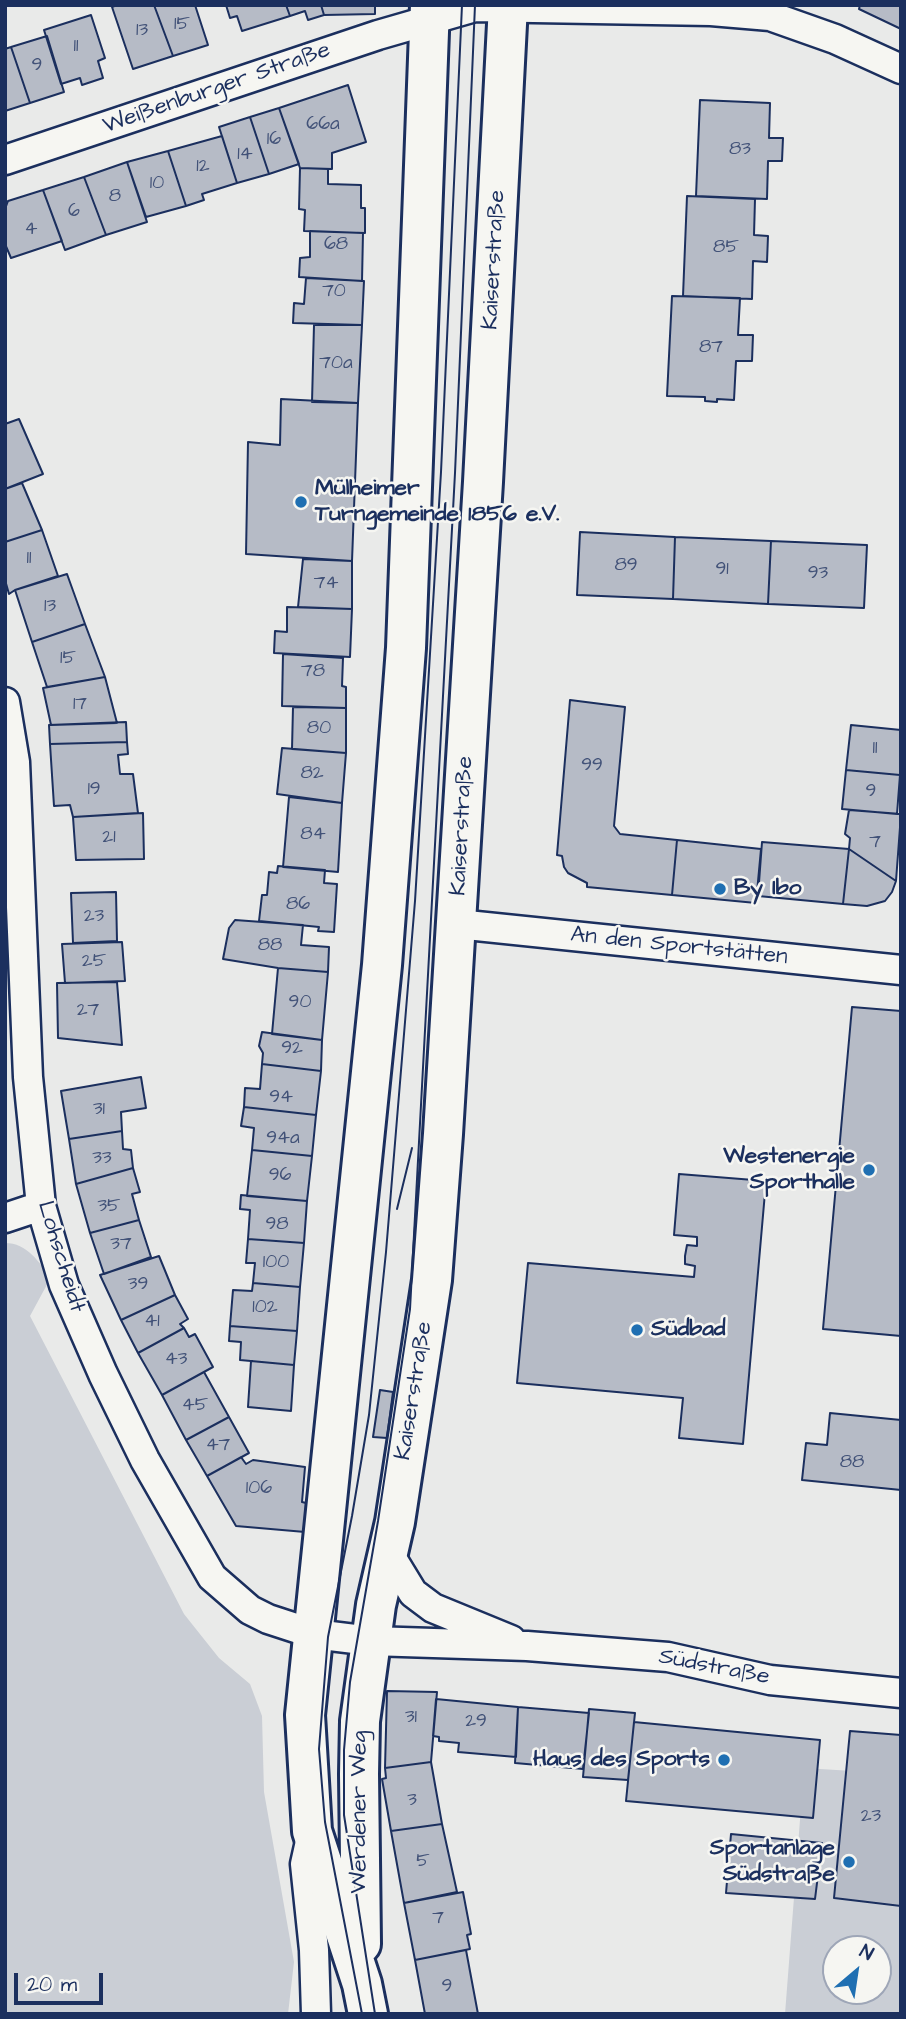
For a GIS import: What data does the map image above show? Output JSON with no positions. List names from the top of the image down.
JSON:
{
  "streets": {
    "main road": ["Kaiserstraße", "Werdener Weg"],
    "street": [
      "Weißenburger Straße",
      "An den Sportstätten",
      "Lohscheidt",
      "Südstraße"
    ]
  },
  "crossings": [
    ["Weißenburger Straße", "Kaiserstraße"],
    ["Kaiserstraße", "An den Sportstätten"],
    ["Kaiserstraße", "Südstraße"],
    ["Kaiserstraße", "Werdener Weg"],
    ["Lohscheidt", "Südstraße"],
    ["Lohscheidt", "Werdener Weg"],
    ["Südstraße", "Werdener Weg"]
  ],
  "places": [
    "Mülheimer Turngemeinde 1856 e.V.",
    "By Ibo",
    "Westenergie Sporthalle",
    "Südbad",
    "Haus des Sports",
    "Sportanlage Südstraße"
  ],
  "house_numbers": [
    "15",
    "13",
    "11",
    "9",
    "66a",
    "16",
    "83",
    "14",
    "12",
    "10",
    "8",
    "6",
    "4",
    "68",
    "85",
    "70",
    "87",
    "70a",
    "11",
    "89",
    "91",
    "93",
    "74",
    "13",
    "15",
    "78",
    "17",
    "80",
    "11",
    "99",
    "82",
    "19",
    "9",
    "84",
    "21",
    "7",
    "86",
    "23",
    "88",
    "25",
    "90",
    "27",
    "92",
    "94",
    "31",
    "94a",
    "33",
    "96",
    "35",
    "98",
    "37",
    "100",
    "39",
    "102",
    "41",
    "43",
    "45",
    "47",
    "88",
    "106",
    "31",
    "29",
    "3",
    "23",
    "5",
    "7",
    "9"
  ],
  "scale_bar": "20 m",
  "north": "top right"
}
